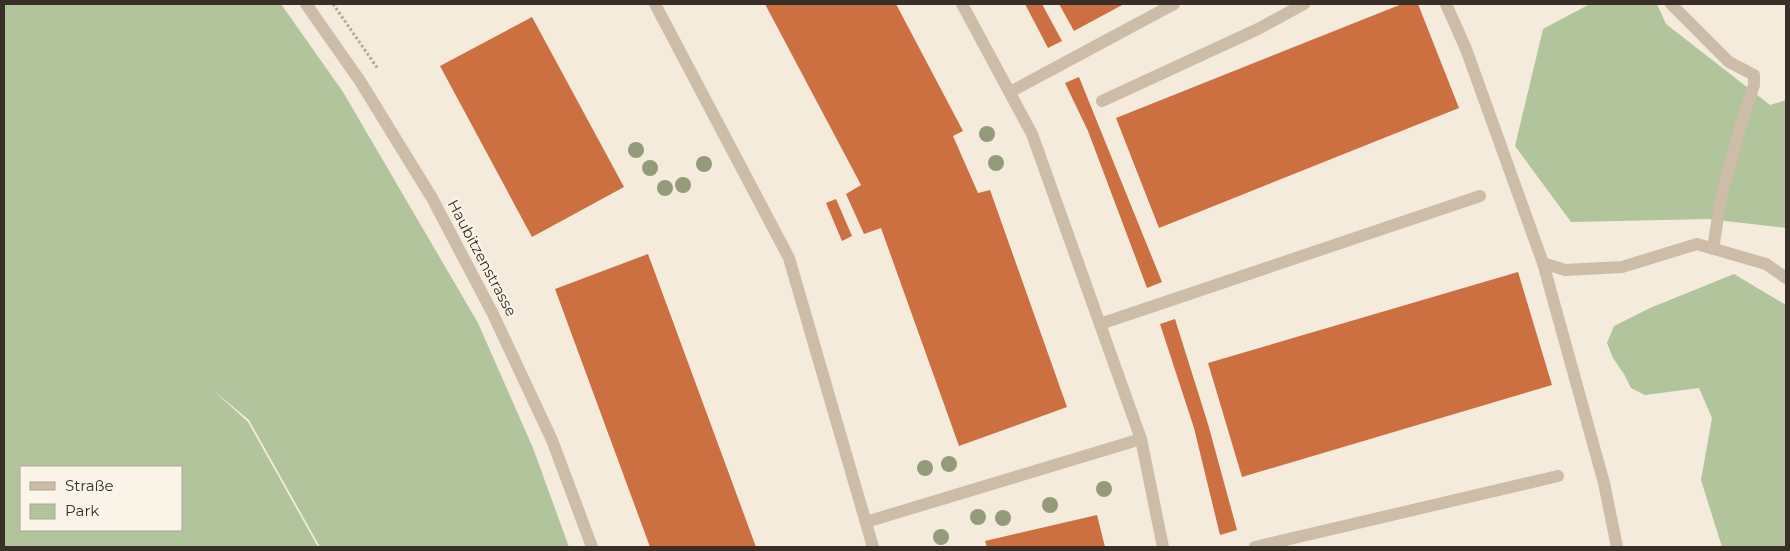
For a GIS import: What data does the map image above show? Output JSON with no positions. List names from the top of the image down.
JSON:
{
  "streets": {
    "street": ["Haubitzenstrasse"]
  },
  "legend": ["Straße", "Park"]
}
